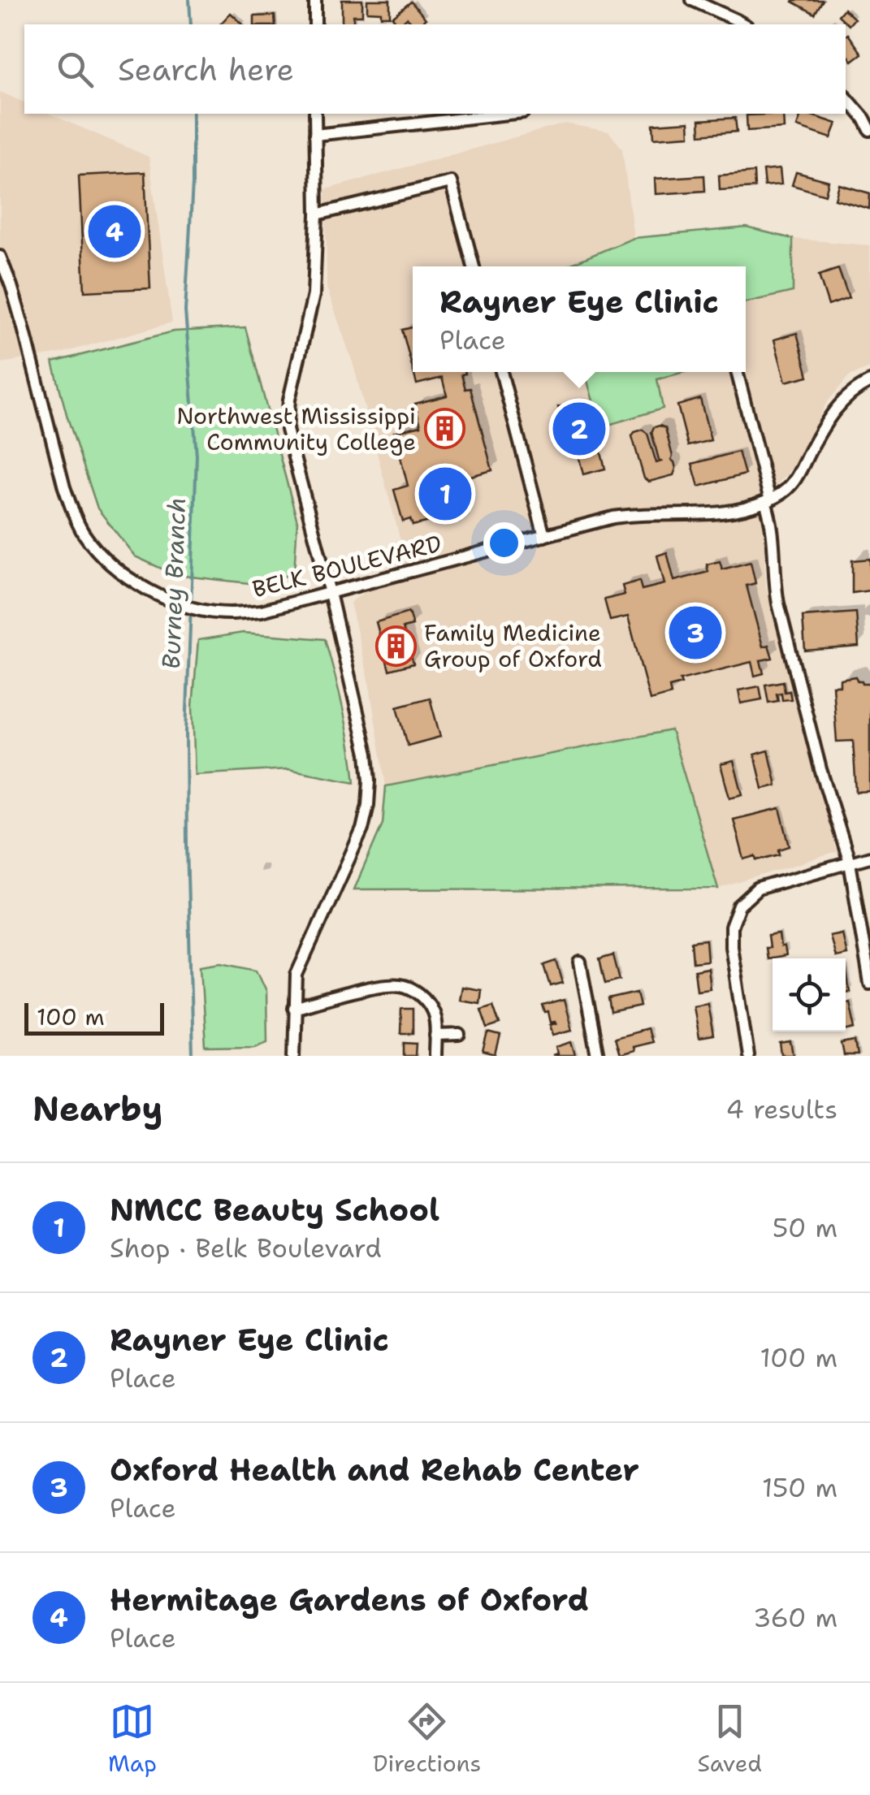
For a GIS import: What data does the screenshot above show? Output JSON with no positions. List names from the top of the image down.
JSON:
{
  "streets": {
    "street": ["BELK BOULEVARD"]
  },
  "water": ["Burney Branch"],
  "places": {
    "building": ["Northwest Mississippi Community College", "Family Medicine Group of Oxford"]
  },
  "scale_bar": "100 m",
  "page": {
    "search": "Search here",
    "pins": [
      "4",
      "2",
      "1",
      "3"
    ],
    "popup": ["Rayner Eye Clinic", "Place"],
    "scale": "100 m",
    "heading": ["Nearby", "4 results"],
    "list": [
      {
        "mark": "1",
        "name": "NMCC Beauty School",
        "note": "Shop · Belk Boulevard",
        "value": "50 m"
      },
      {
        "mark": "2",
        "name": "Rayner Eye Clinic",
        "note": "Place",
        "value": "100 m"
      },
      {
        "mark": "3",
        "name": "Oxford Health and Rehab Center",
        "note": "Place",
        "value": "150 m"
      },
      {
        "mark": "4",
        "name": "Hermitage Gardens of Oxford",
        "note": "Place",
        "value": "360 m"
      }
    ],
    "nav": ["Map", "Directions", "Saved"]
  }
}
